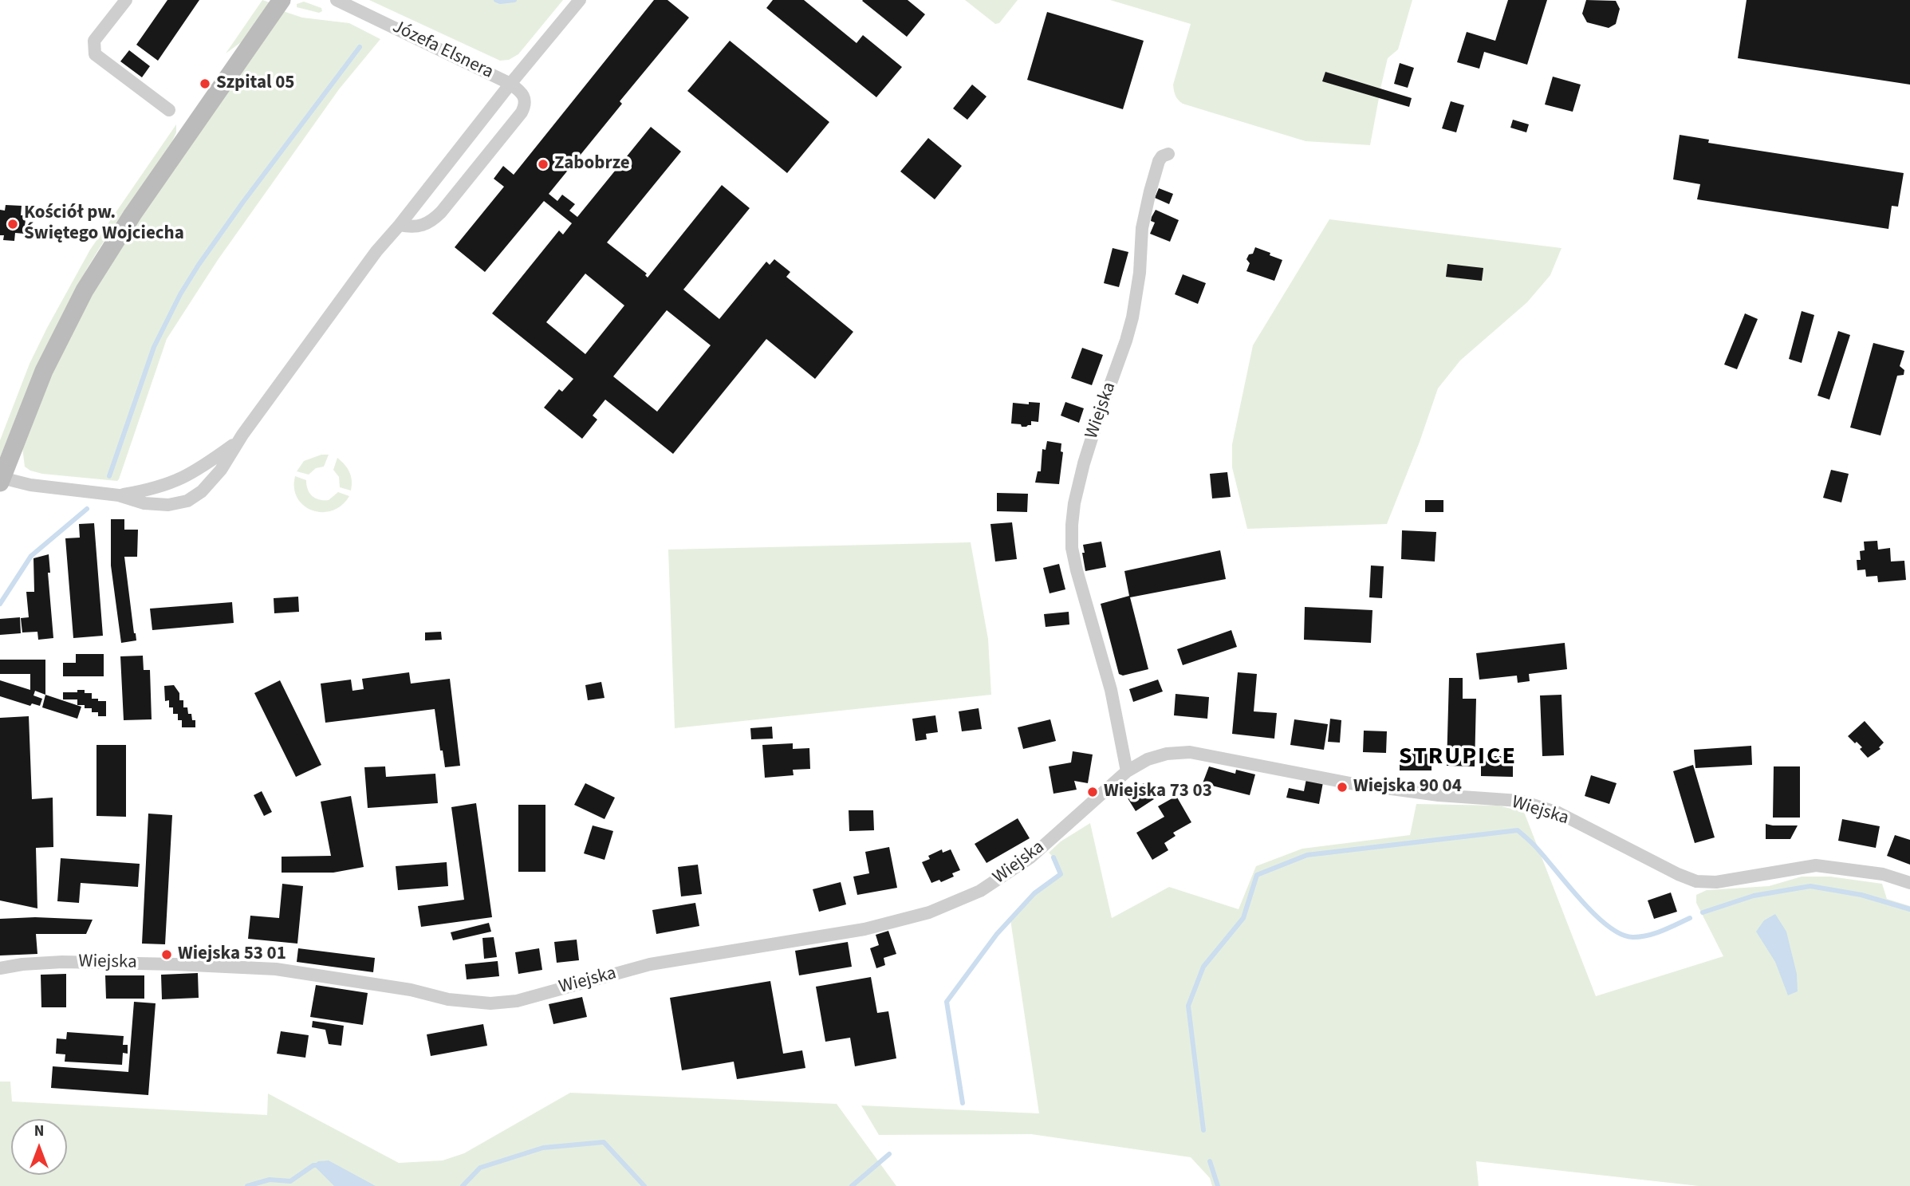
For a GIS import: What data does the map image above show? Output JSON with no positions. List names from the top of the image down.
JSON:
{
  "streets": {
    "street": ["Józefa Elsnera", "Wiejska"]
  },
  "districts": ["STRUPICE"],
  "places": [
    "Szpital 05",
    "Zabobrze",
    "Kościół pw. Świętego Wojciecha",
    "Wiejska 90 04",
    "Wiejska 73 03",
    "Wiejska 53 01"
  ],
  "north": "top"
}
